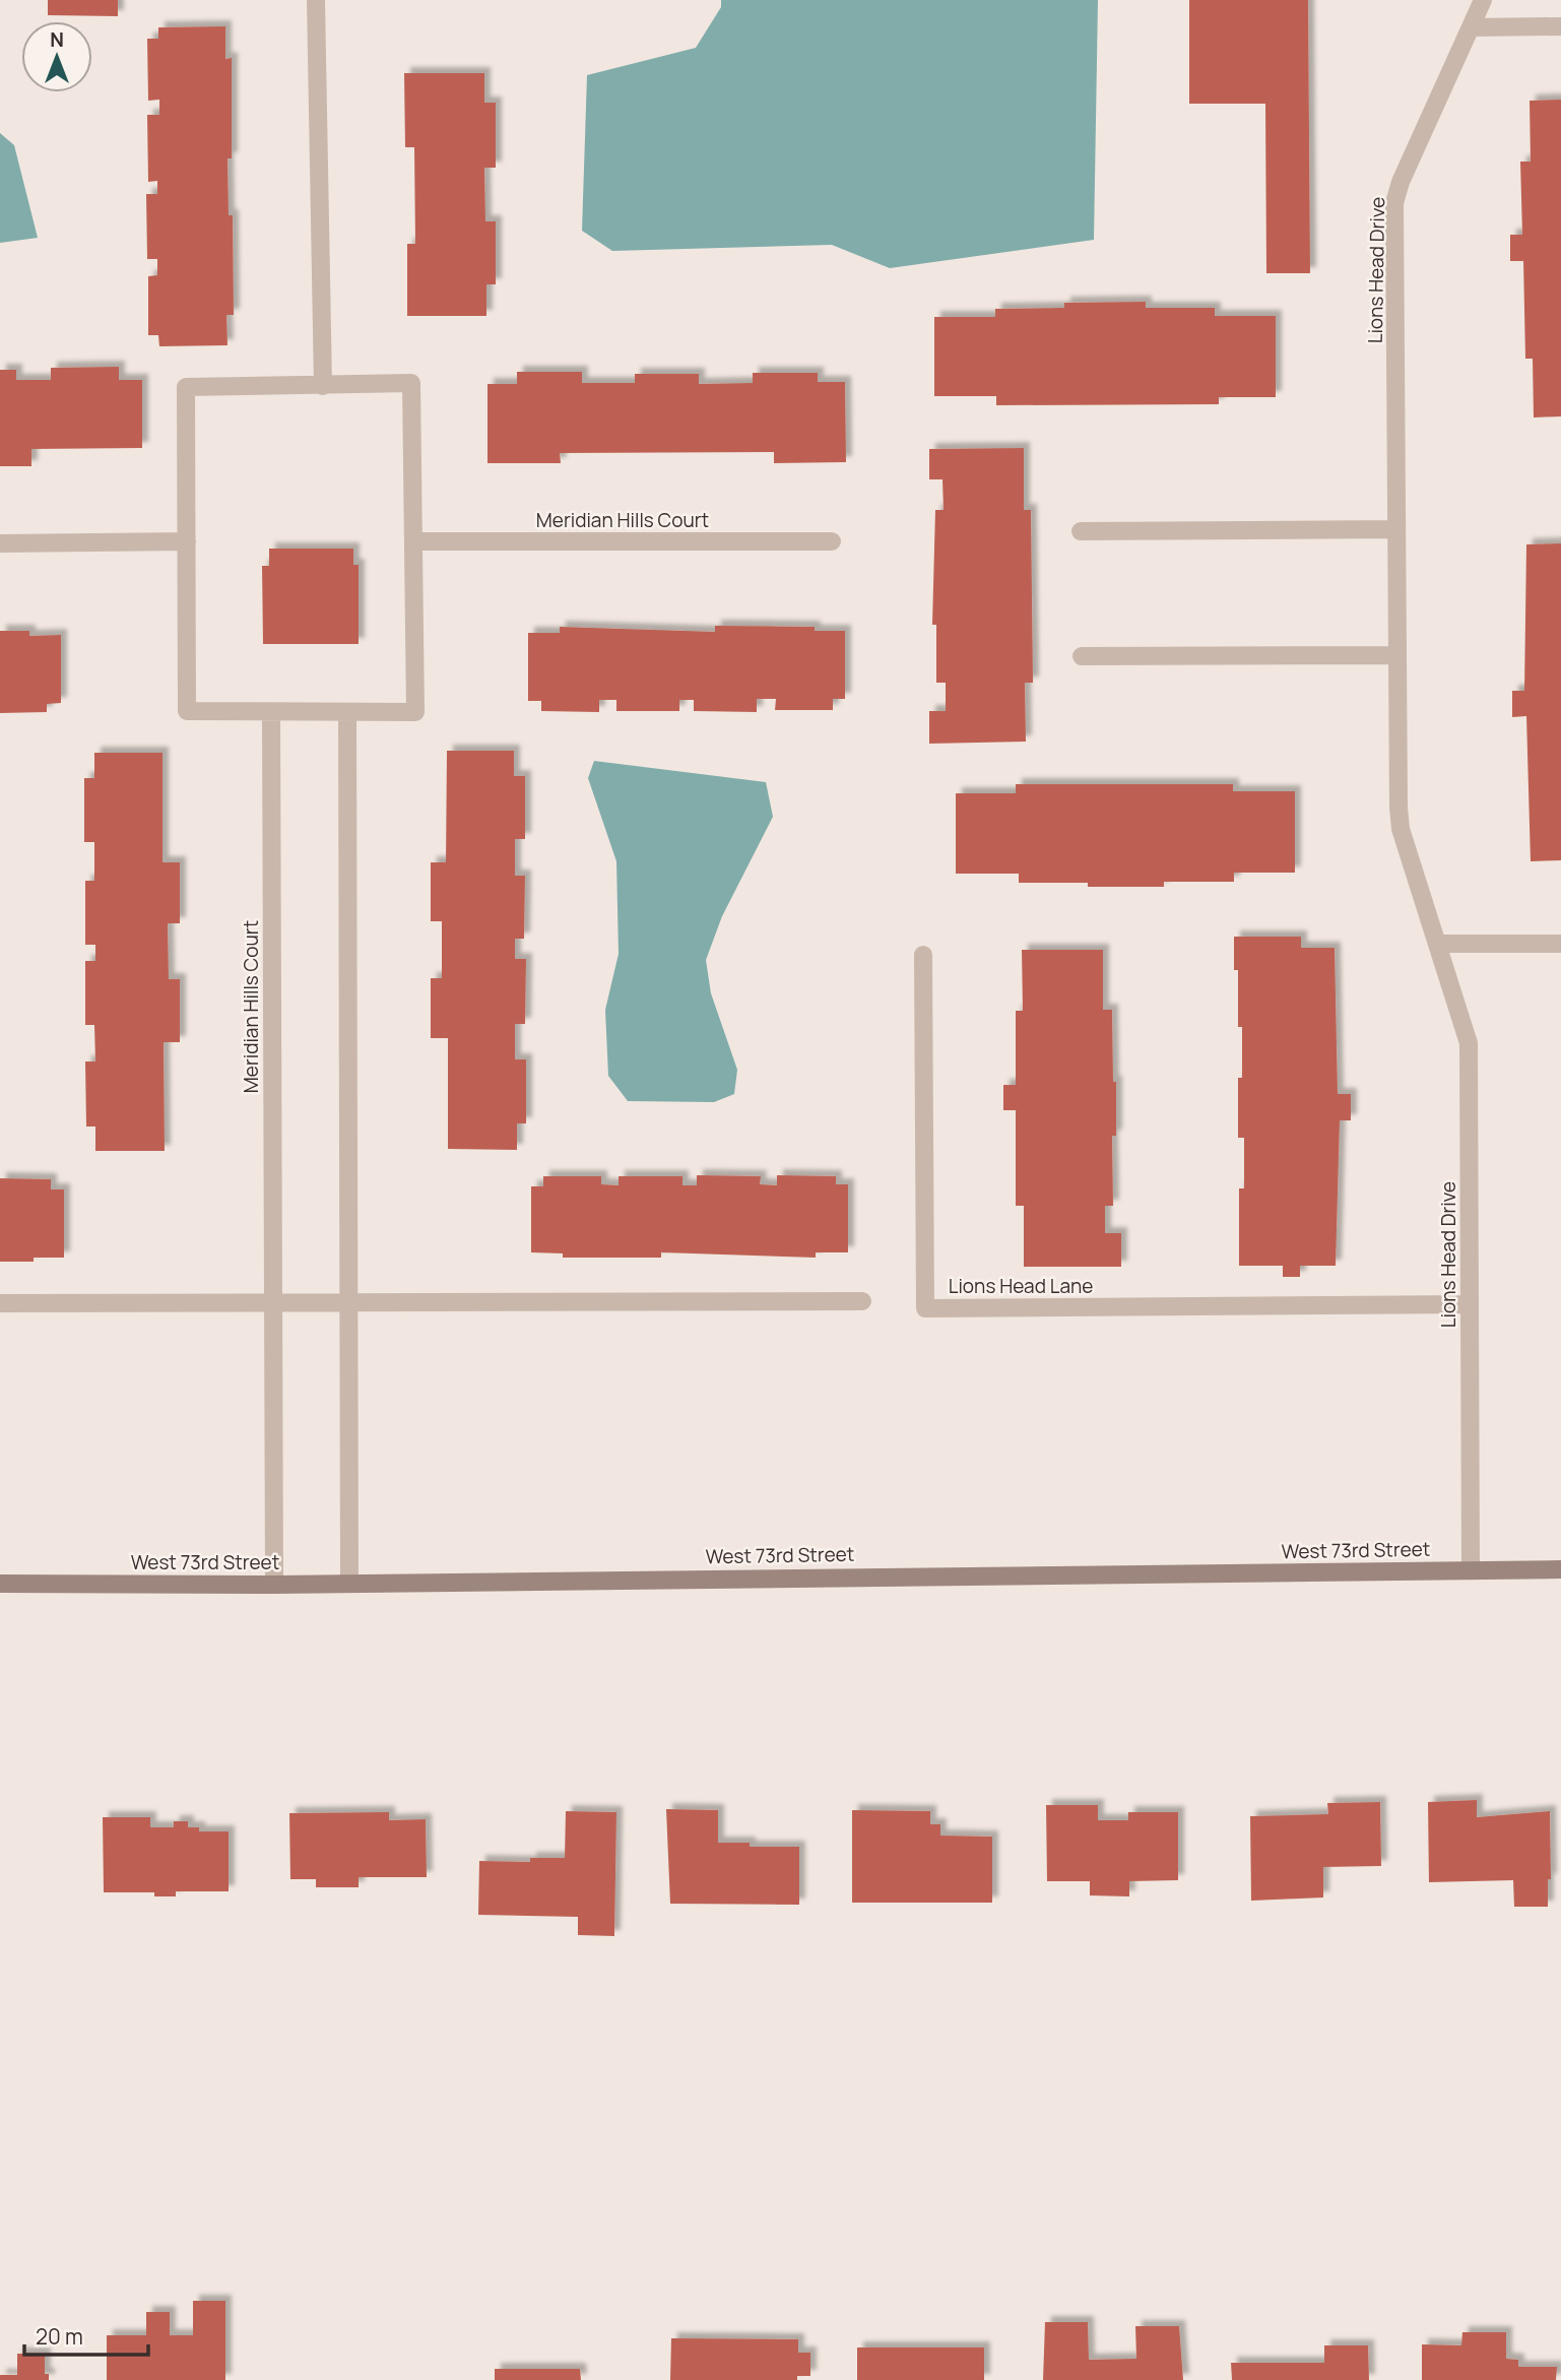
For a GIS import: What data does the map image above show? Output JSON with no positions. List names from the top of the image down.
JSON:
{
  "streets": {
    "main road": ["West 73rd Street"],
    "street": ["Lions Head Drive", "Meridian Hills Court", "Lions Head Lane"]
  },
  "crossings": [
    ["Lions Head Drive", "Lions Head Lane"],
    ["Lions Head Drive", "West 73rd Street"],
    ["Meridian Hills Court", "West 73rd Street"]
  ],
  "scale_bar": "20 m",
  "north": "top"
}
